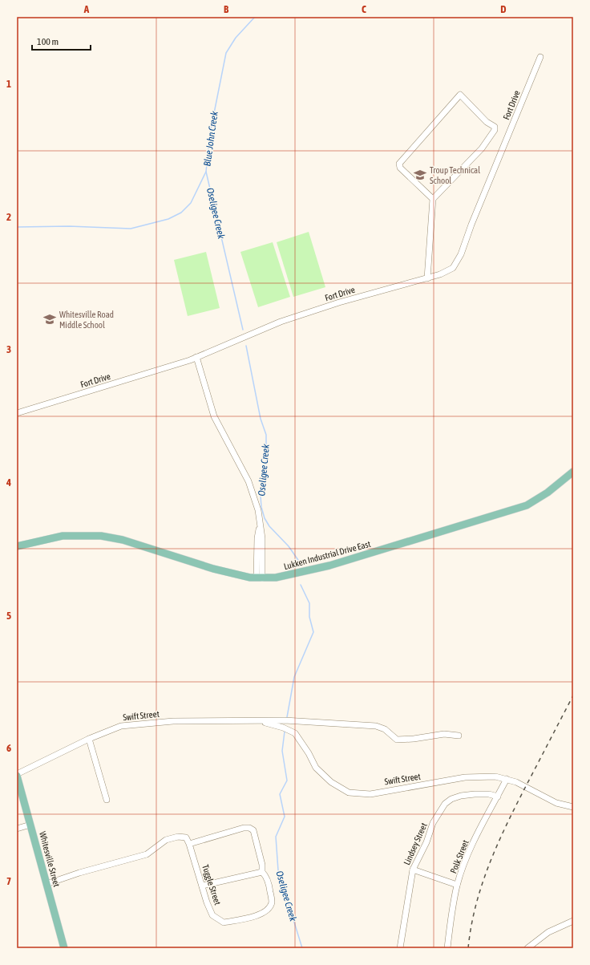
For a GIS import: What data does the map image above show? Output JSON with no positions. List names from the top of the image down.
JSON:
{
  "streets": {
    "main road": ["Lukken Industrial Drive East", "Whitesville Street"],
    "street": [
      "Fort Drive",
      "Swift Street",
      "Lindsey Street",
      "Polk Street",
      "Tuggle Street"
    ]
  },
  "crossings": [
    ["Swift Street", "Polk Street"],
    ["Swift Street", "Whitesville Street"],
    ["Lindsey Street", "Polk Street"]
  ],
  "water": ["Blue John Creek", "Oseligee Creek"],
  "places": {
    "school or university": ["Troup Technical School", "Whitesville Road Middle School"]
  },
  "scale_bar": "100 m",
  "grid": {
    "columns": [
      "A",
      "B",
      "C",
      "D"
    ],
    "rows": [
      "1",
      "2",
      "3",
      "4",
      "5",
      "6",
      "7"
    ]
  }
}
